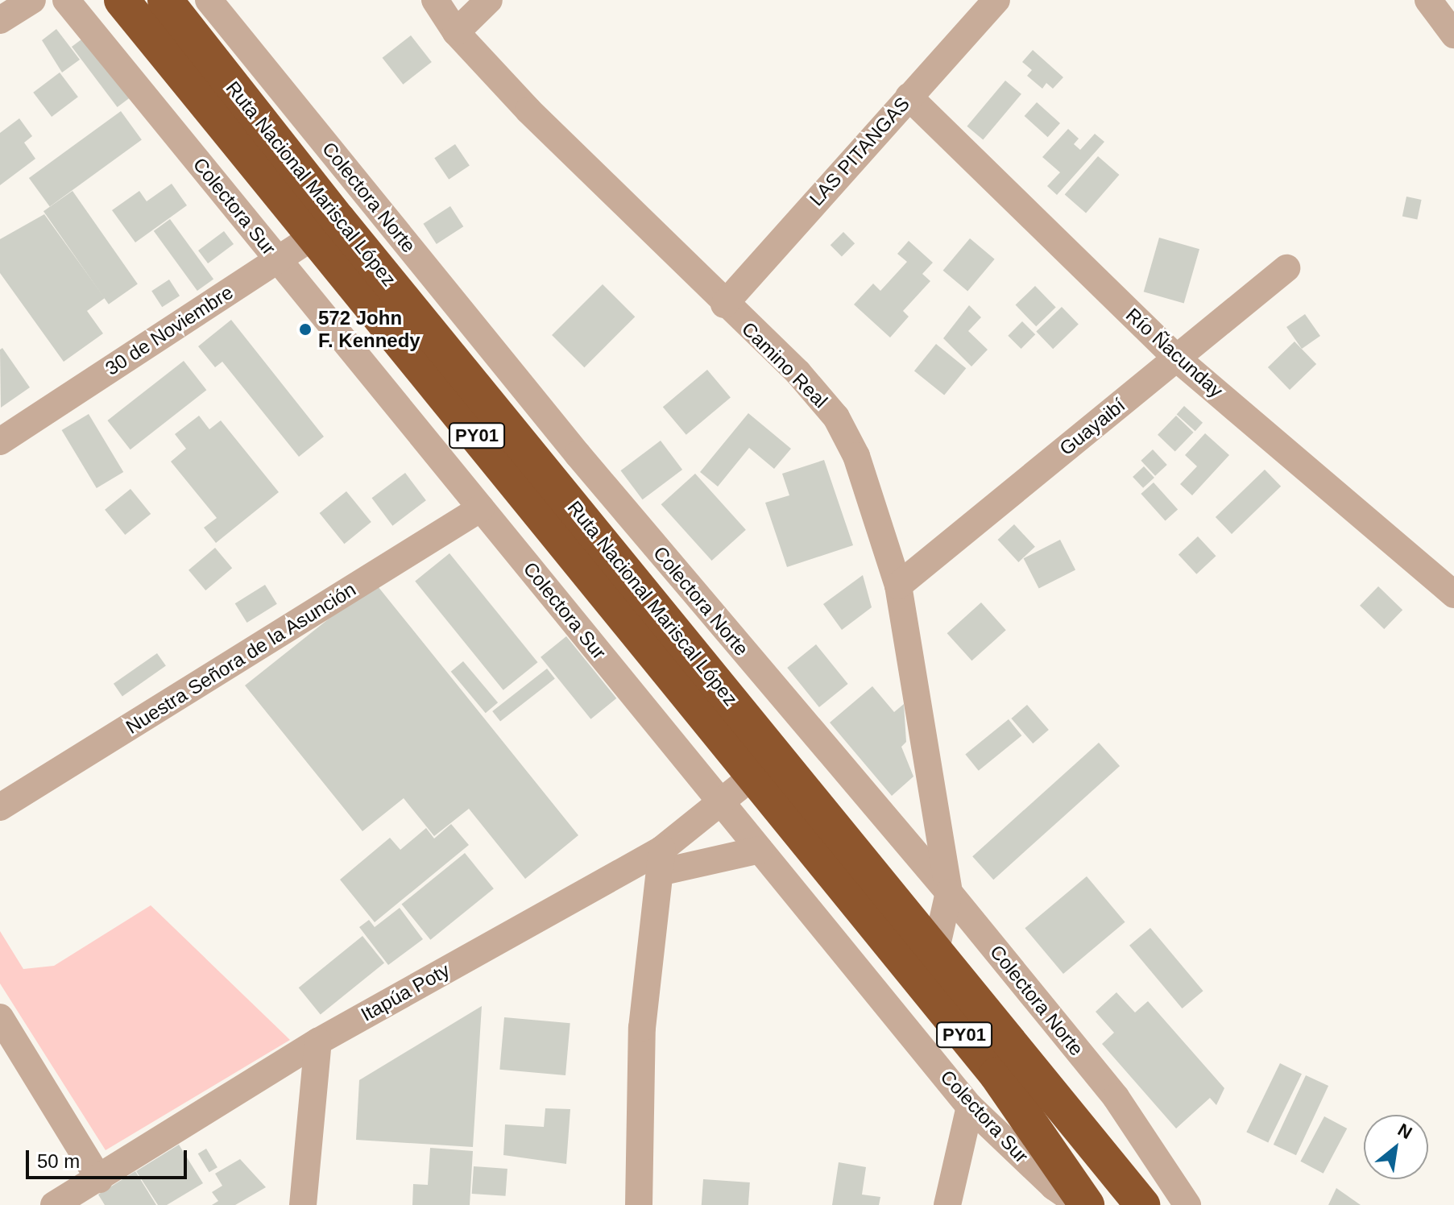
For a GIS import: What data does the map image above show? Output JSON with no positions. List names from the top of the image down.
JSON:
{
  "streets": {
    "highway": ["Ruta Nacional Mariscal López", "PY01"],
    "street": [
      "LAS PITANGAS",
      "Colectora Norte",
      "Colectora Sur",
      "30 de Noviembre",
      "Río Ñacunday",
      "Camino Real",
      "Guayaibí",
      "Nuestra Señora de la Asunción",
      "Itapúa Poty"
    ]
  },
  "crossings": [
    ["LAS PITANGAS", "Río Ñacunday"],
    ["LAS PITANGAS", "Camino Real"],
    ["Ruta Nacional Mariscal López", "30 de Noviembre"],
    ["Ruta Nacional Mariscal López", "Camino Real"],
    ["Ruta Nacional Mariscal López", "Itapúa Poty"],
    ["Colectora Norte", "Camino Real"],
    ["Colectora Sur", "30 de Noviembre"],
    ["Colectora Sur", "Nuestra Señora de la Asunción"],
    ["Colectora Sur", "Itapúa Poty"],
    ["Río Ñacunday", "Guayaibí"],
    ["Camino Real", "Guayaibí"]
  ],
  "places": ["572 John F. Kennedy"],
  "scale_bar": "50 m",
  "north": "top right"
}
